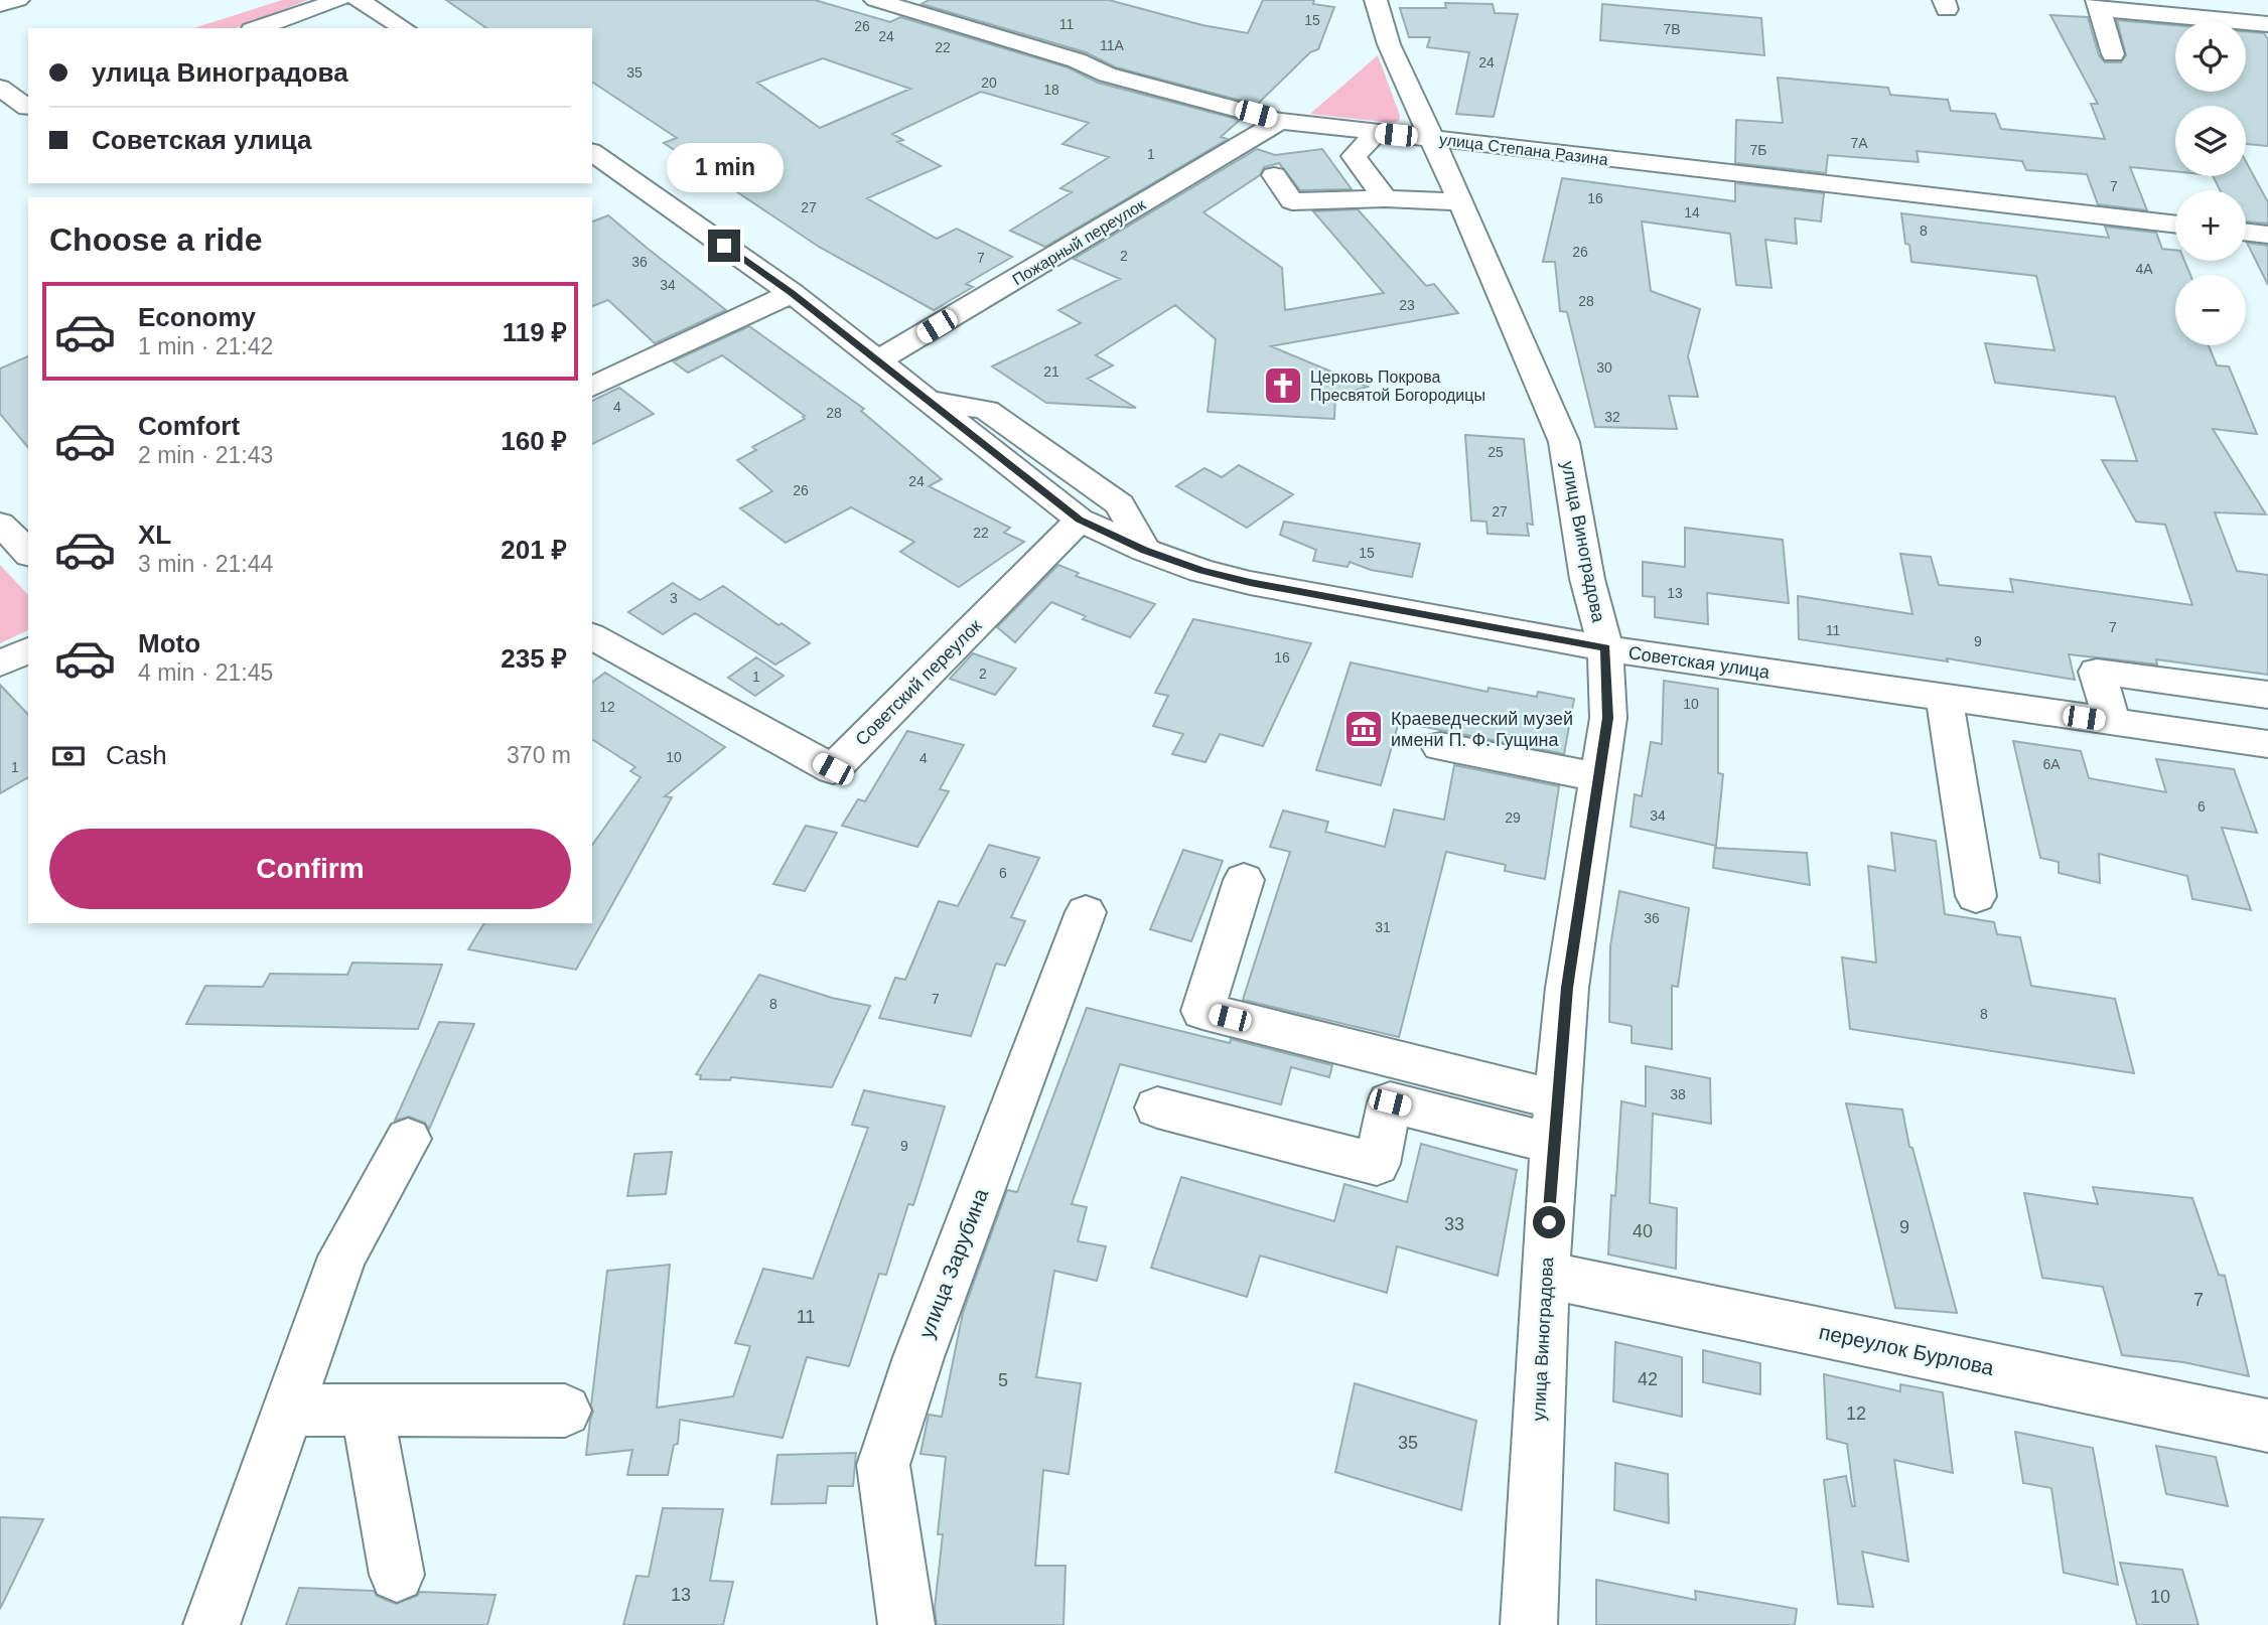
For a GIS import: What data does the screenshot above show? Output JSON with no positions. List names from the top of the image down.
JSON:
{
  "streets": {
    "street": [
      "улица Степана Разина",
      "Пожарный переулок",
      "улица Виноградова",
      "Советская улица",
      "Советский переулок",
      "улица Зарубина",
      "переулок Бурлова"
    ]
  },
  "crossings": [
    ["улица Степана Разина", "Пожарный переулок"],
    ["улица Степана Разина", "улица Виноградова"],
    ["Пожарный переулок", "Советская улица"],
    ["улица Виноградова", "Советская улица"],
    ["улица Виноградова", "переулок Бурлова"],
    ["Советская улица", "Советский переулок"]
  ],
  "places": {
    "church": ["Церковь Покрова Пресвятой Богородицы"],
    "museum": ["Краеведческий музей имени П. Ф. Гущина"]
  },
  "house_numbers": [
    "15",
    "11",
    "26",
    "7В",
    "24",
    "11А",
    "22",
    "24",
    "35",
    "20",
    "18",
    "7А",
    "7Б",
    "1",
    "7",
    "16",
    "27",
    "14",
    "8",
    "26",
    "2",
    "7",
    "36",
    "4А",
    "34",
    "28",
    "23",
    "30",
    "21",
    "4",
    "28",
    "32",
    "25",
    "24",
    "26",
    "27",
    "22",
    "15",
    "13",
    "3",
    "7",
    "11",
    "9",
    "16",
    "2",
    "1",
    "10",
    "12",
    "10",
    "4",
    "6А",
    "1",
    "6",
    "34",
    "29",
    "6",
    "36",
    "31",
    "7",
    "8",
    "8",
    "38",
    "9",
    "33",
    "9",
    "40",
    "7",
    "11",
    "42",
    "5",
    "12",
    "35",
    "13",
    "10"
  ],
  "page": {
    "map_buttons": ["+", "−"],
    "banner": ["улица Виноградова", "Советская улица"],
    "bubble": "1 min",
    "heading": "Choose a ride",
    "list": [
      {
        "name": "Economy",
        "note": "1 min · 21:42",
        "value": "119 ₽"
      },
      {
        "name": "Comfort",
        "note": "2 min · 21:43",
        "value": "160 ₽"
      },
      {
        "name": "XL",
        "note": "3 min · 21:44",
        "value": "201 ₽"
      },
      {
        "name": "Moto",
        "note": "4 min · 21:45",
        "value": "235 ₽"
      }
    ],
    "pay": ["Cash", "370 m"],
    "buttons": "Confirm"
  }
}
